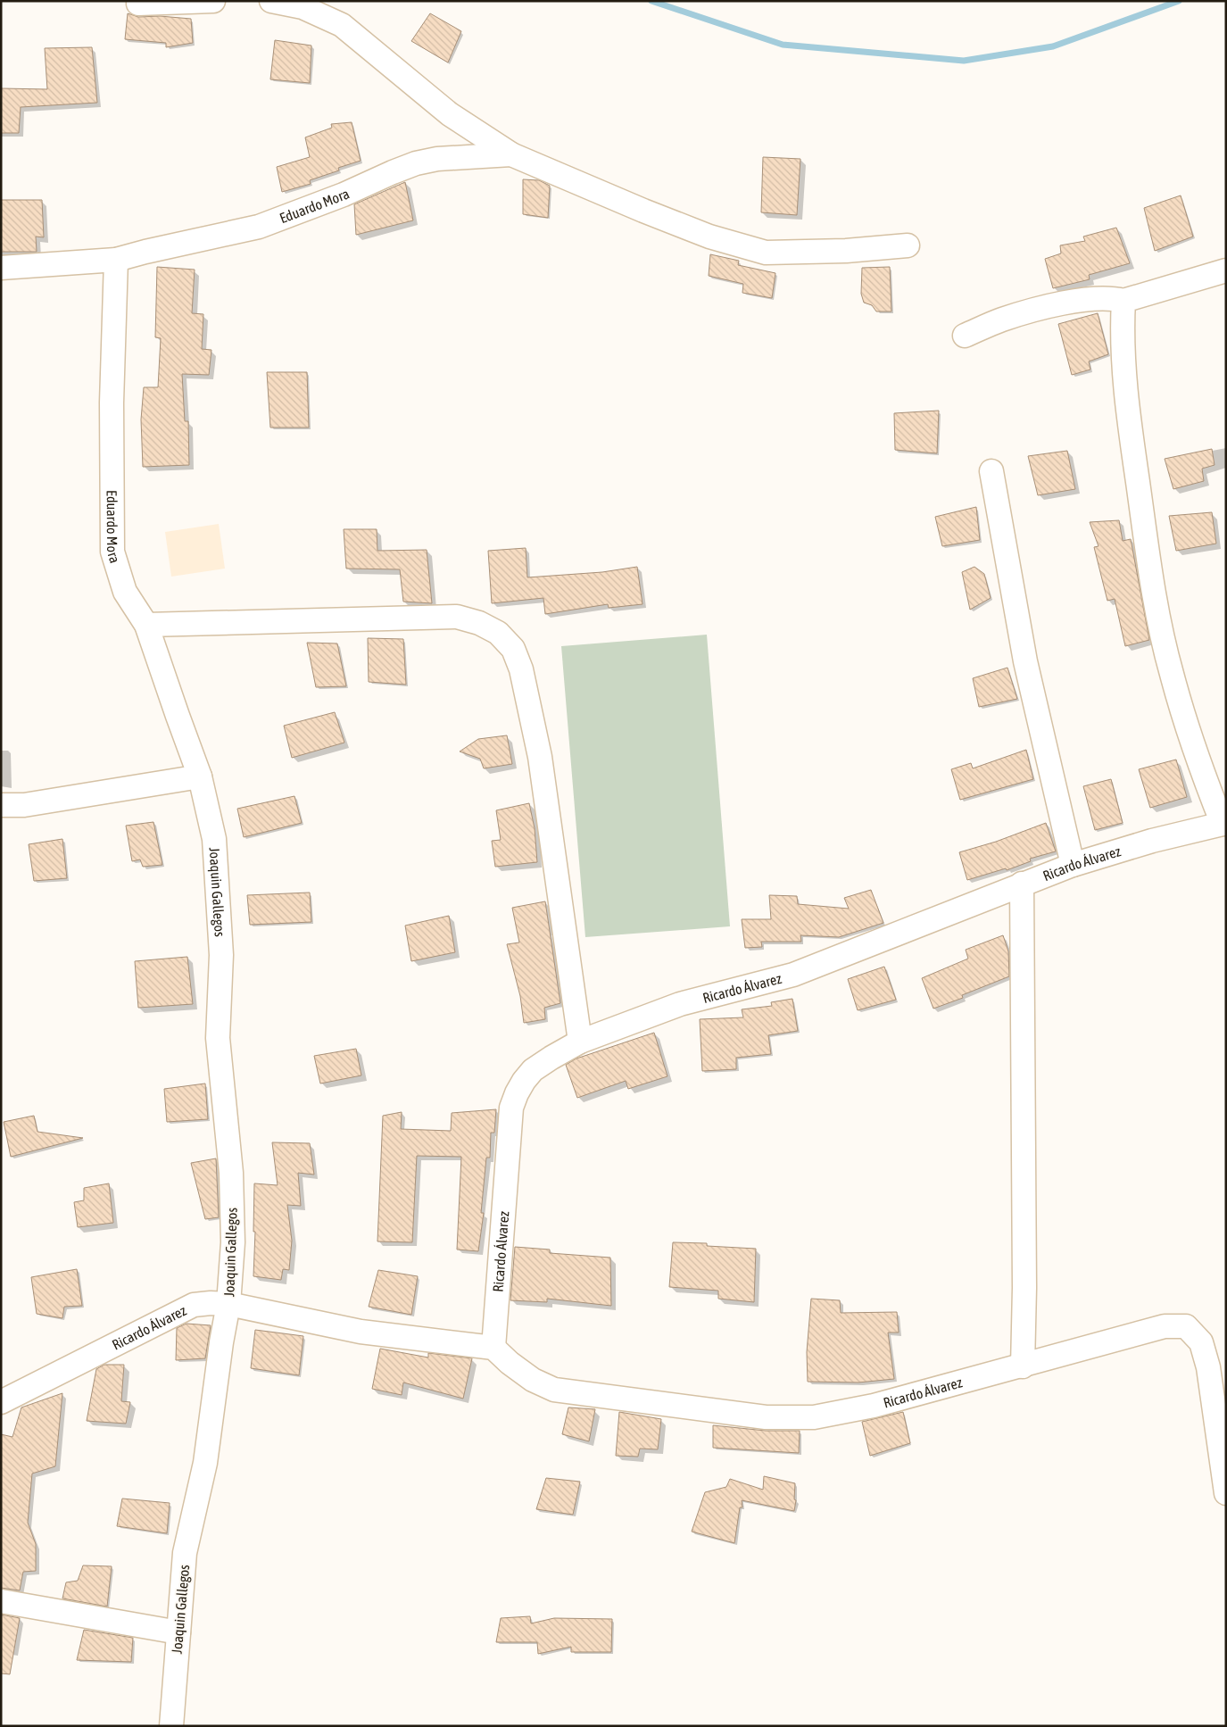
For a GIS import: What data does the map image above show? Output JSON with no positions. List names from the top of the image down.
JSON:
{
  "streets": {
    "street": ["Eduardo Mora", "Ricardo Álvarez", "Joaquin Gallegos"]
  },
  "crossings": [
    ["Eduardo Mora", "Joaquin Gallegos"],
    ["Ricardo Álvarez", "Joaquin Gallegos"]
  ]
}
